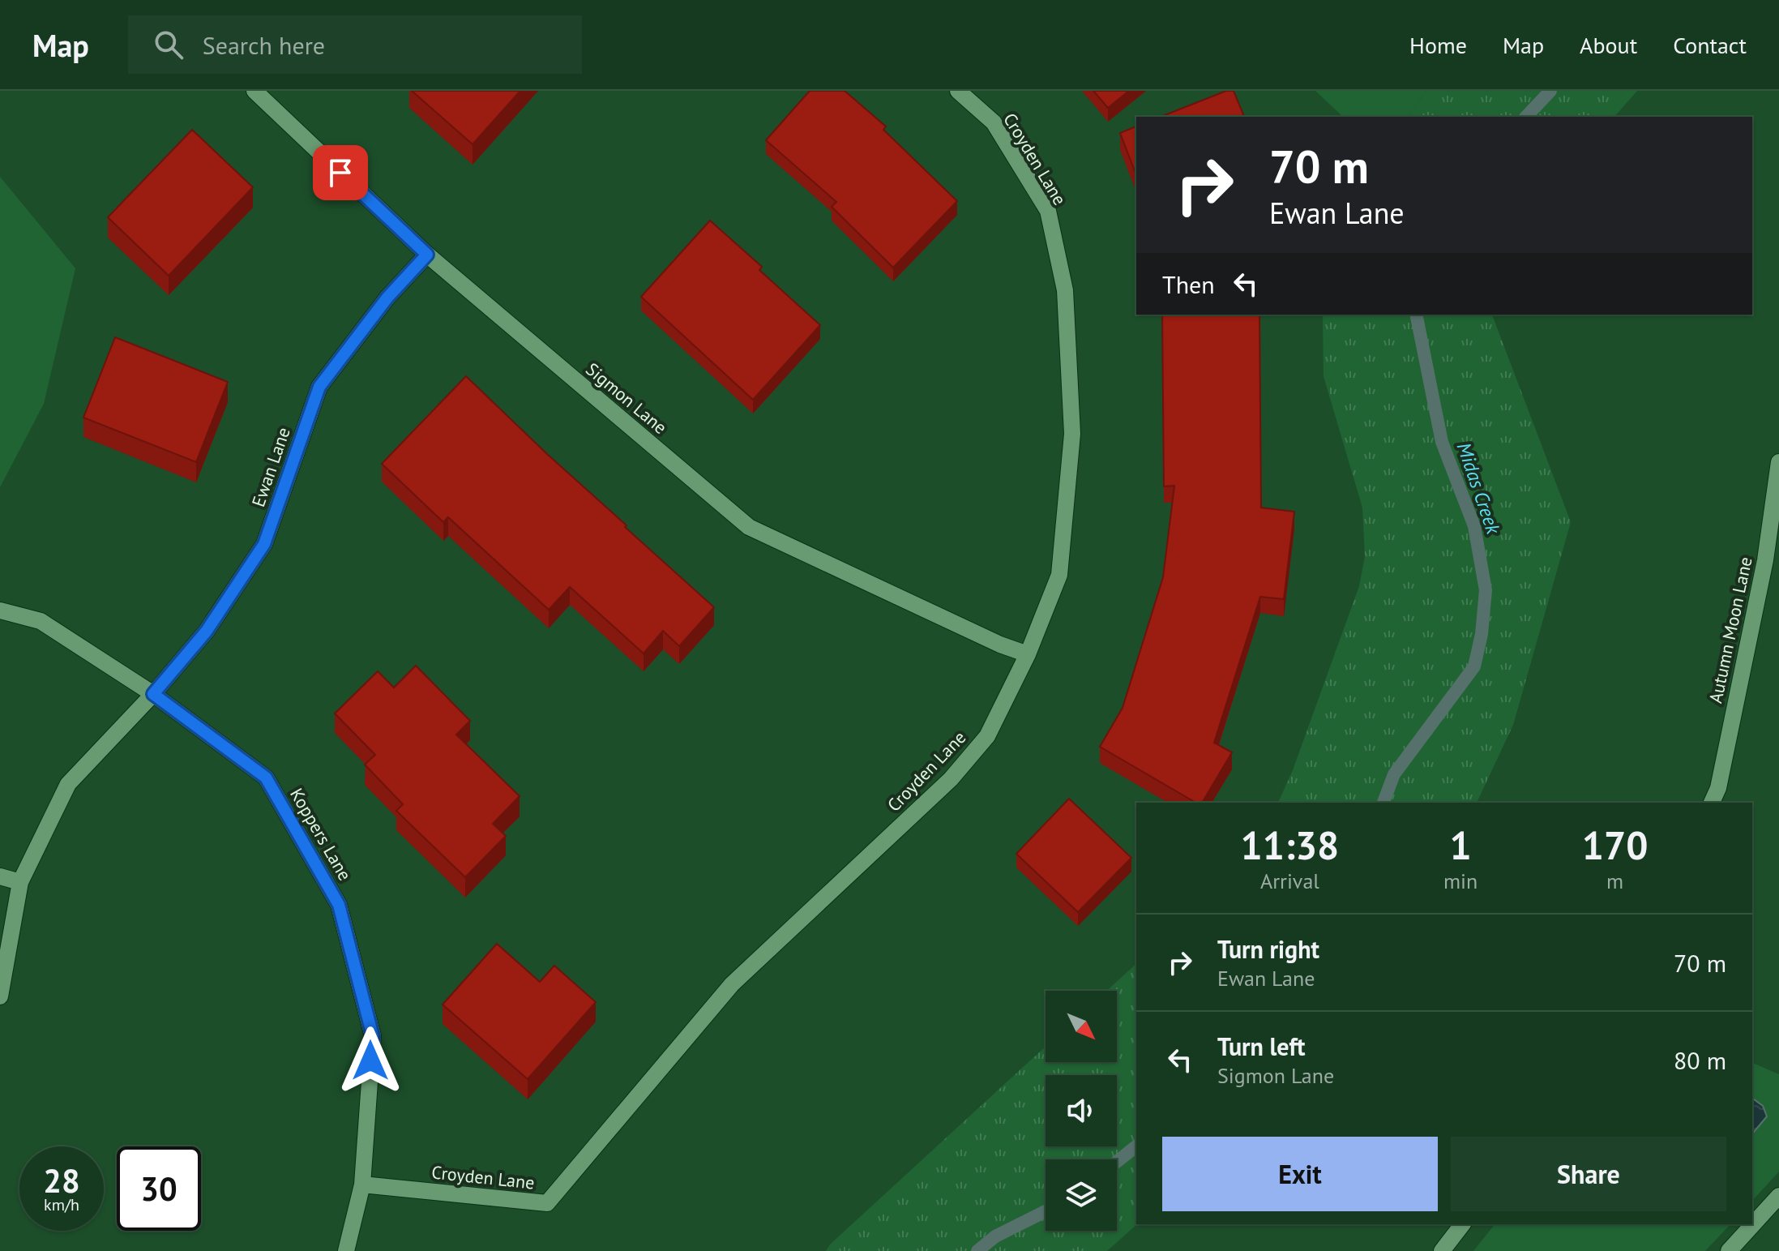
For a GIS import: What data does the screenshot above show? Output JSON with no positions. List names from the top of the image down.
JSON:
{
  "streets": {
    "street": [
      "Croyden Lane",
      "Sigmon Lane",
      "Ewan Lane",
      "Autumn Moon Lane",
      "Koppers Lane"
    ]
  },
  "crossings": [
    ["Croyden Lane", "Sigmon Lane"],
    ["Croyden Lane", "Koppers Lane"],
    ["Sigmon Lane", "Ewan Lane"],
    ["Ewan Lane", "Koppers Lane"]
  ],
  "water": ["Midas Creek"],
  "north": "bottom right",
  "page": {
    "header": "Map",
    "search": "Search here",
    "nav": [
      "Home",
      "Map",
      "About",
      "Contact"
    ],
    "turn": ["70 m", "Ewan Lane"],
    "then": "Then",
    "eta": [
      "11:38",
      "Arrival",
      "1",
      "min",
      "170",
      "m"
    ],
    "list": [
      {
        "name": "Turn right",
        "note": "Ewan Lane",
        "value": "70 m"
      },
      {
        "name": "Turn left",
        "note": "Sigmon Lane",
        "value": "80 m"
      }
    ],
    "buttons": ["Exit", "Share"],
    "speed": "28 km/h",
    "limit": "30"
  }
}
